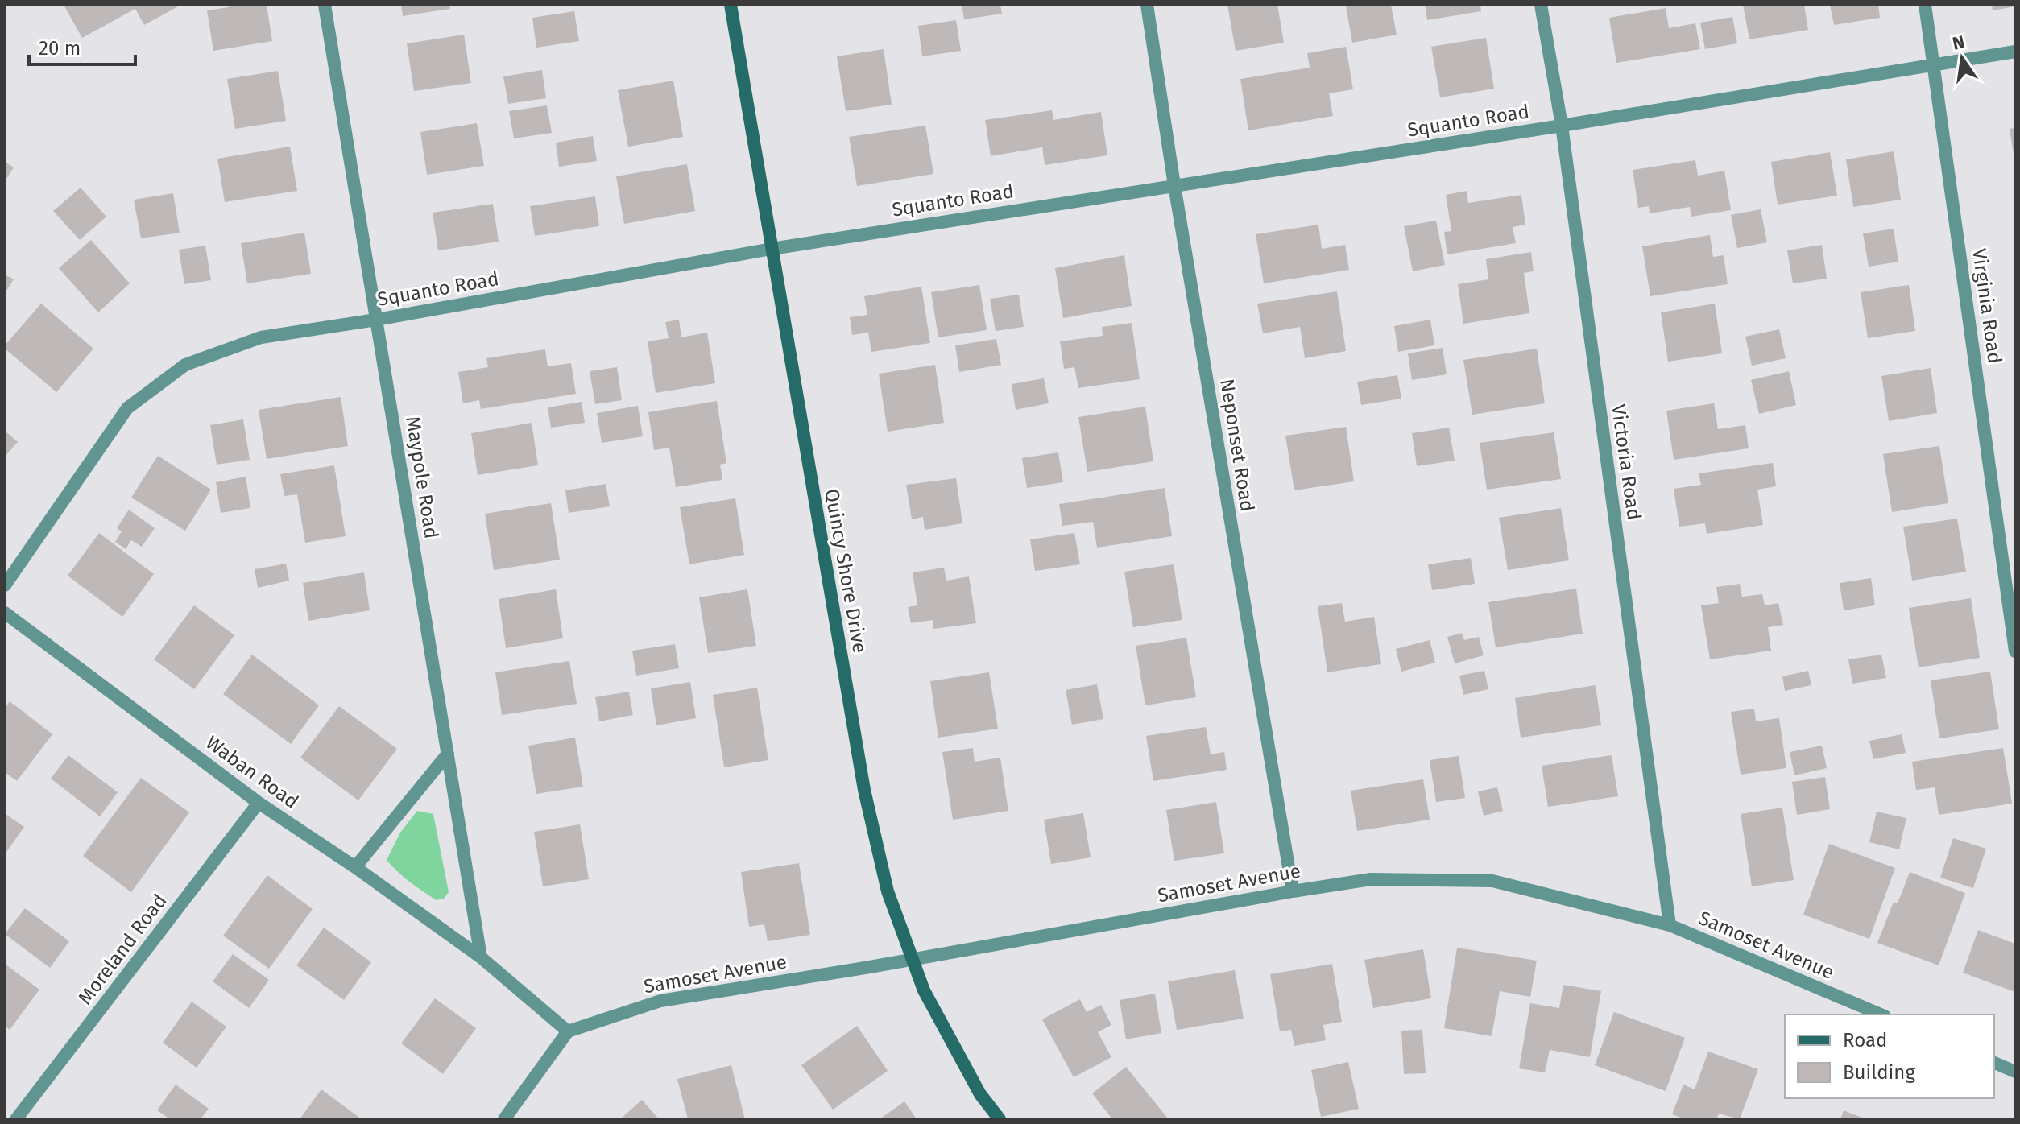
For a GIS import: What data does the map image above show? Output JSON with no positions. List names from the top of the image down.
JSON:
{
  "streets": {
    "main road": ["Quincy Shore Drive"],
    "street": [
      "Squanto Road",
      "Virginia Road",
      "Neponset Road",
      "Victoria Road",
      "Maypole Road",
      "Waban Road",
      "Samoset Avenue",
      "Moreland Road"
    ]
  },
  "crossings": [
    ["Squanto Road", "Virginia Road"],
    ["Squanto Road", "Neponset Road"],
    ["Squanto Road", "Victoria Road"],
    ["Squanto Road", "Maypole Road"],
    ["Squanto Road", "Quincy Shore Drive"],
    ["Neponset Road", "Samoset Avenue"],
    ["Victoria Road", "Samoset Avenue"],
    ["Maypole Road", "Waban Road"],
    ["Quincy Shore Drive", "Samoset Avenue"],
    ["Waban Road", "Moreland Road"]
  ],
  "legend": ["Road", "Building"],
  "scale_bar": "20 m",
  "north": "top"
}
